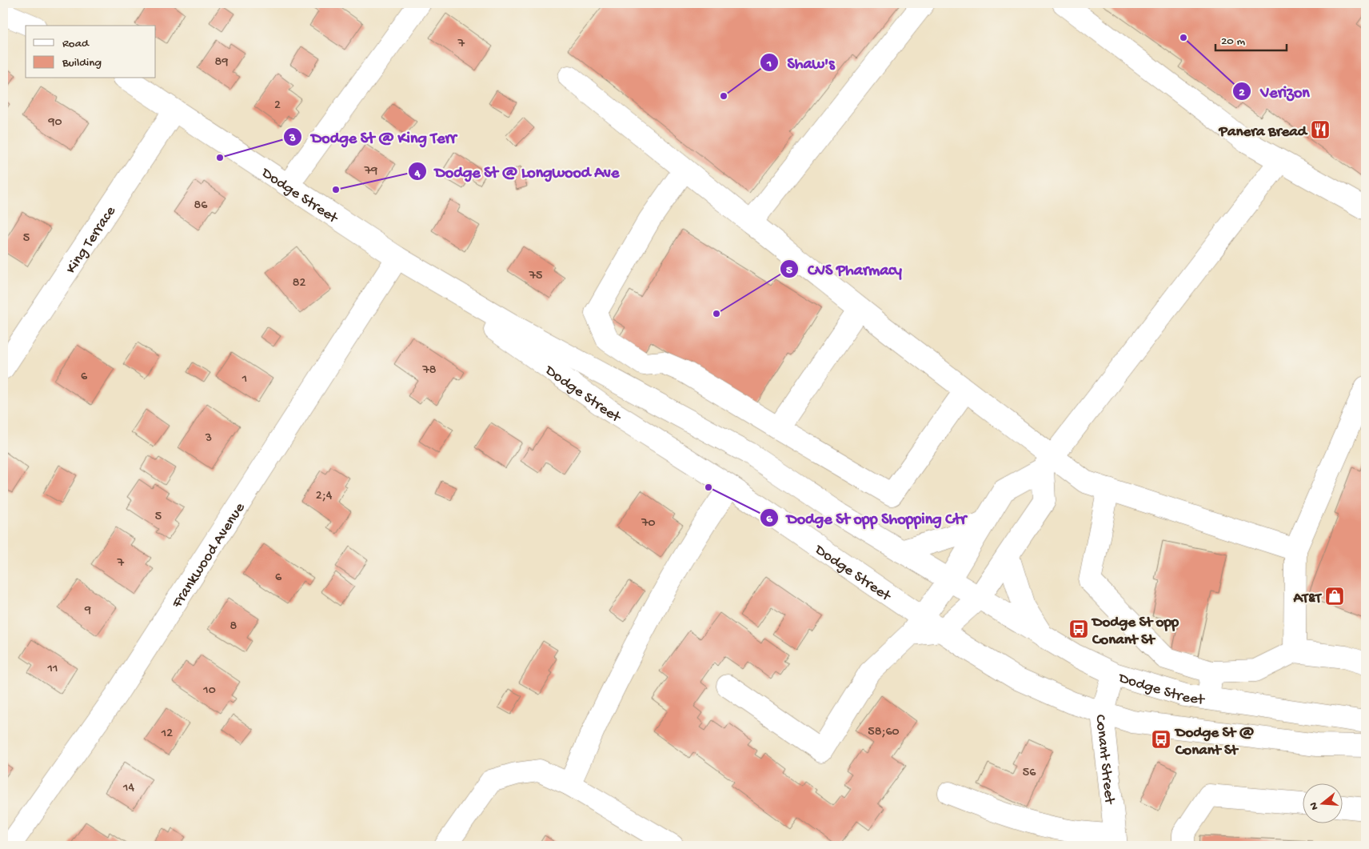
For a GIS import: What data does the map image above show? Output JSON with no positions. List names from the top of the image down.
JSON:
{
  "streets": {
    "main road": [
      "Dodge Street",
      "King Terrace",
      "Frankwood Avenue",
      "Conant Street"
    ]
  },
  "crossings": [
    ["Dodge Street", "King Terrace"],
    ["Dodge Street", "Frankwood Avenue"],
    ["Dodge Street", "Conant Street"]
  ],
  "places": {
    "other": [
      "Verizon",
      "Shaw's",
      "Dodge St @ King Terr",
      "Dodge St @ Longwood Ave",
      "CVS Pharmacy",
      "Dodge St opp Shopping Ctr"
    ],
    "restaurant": ["Panera Bread"],
    "shop": ["AT&T"],
    "bus stop": ["Dodge St opp Conant St", "Dodge St @ Conant St"]
  },
  "house_numbers": [
    "7",
    "89",
    "2",
    "90",
    "79",
    "86",
    "5",
    "75",
    "82",
    "78",
    "6",
    "1",
    "3",
    "2;4",
    "5",
    "70",
    "7",
    "6",
    "9",
    "8",
    "11",
    "10",
    "58;60",
    "12",
    "56",
    "14"
  ],
  "legend": ["Road", "Building"],
  "scale_bar": "20 m",
  "north": "left"
}
